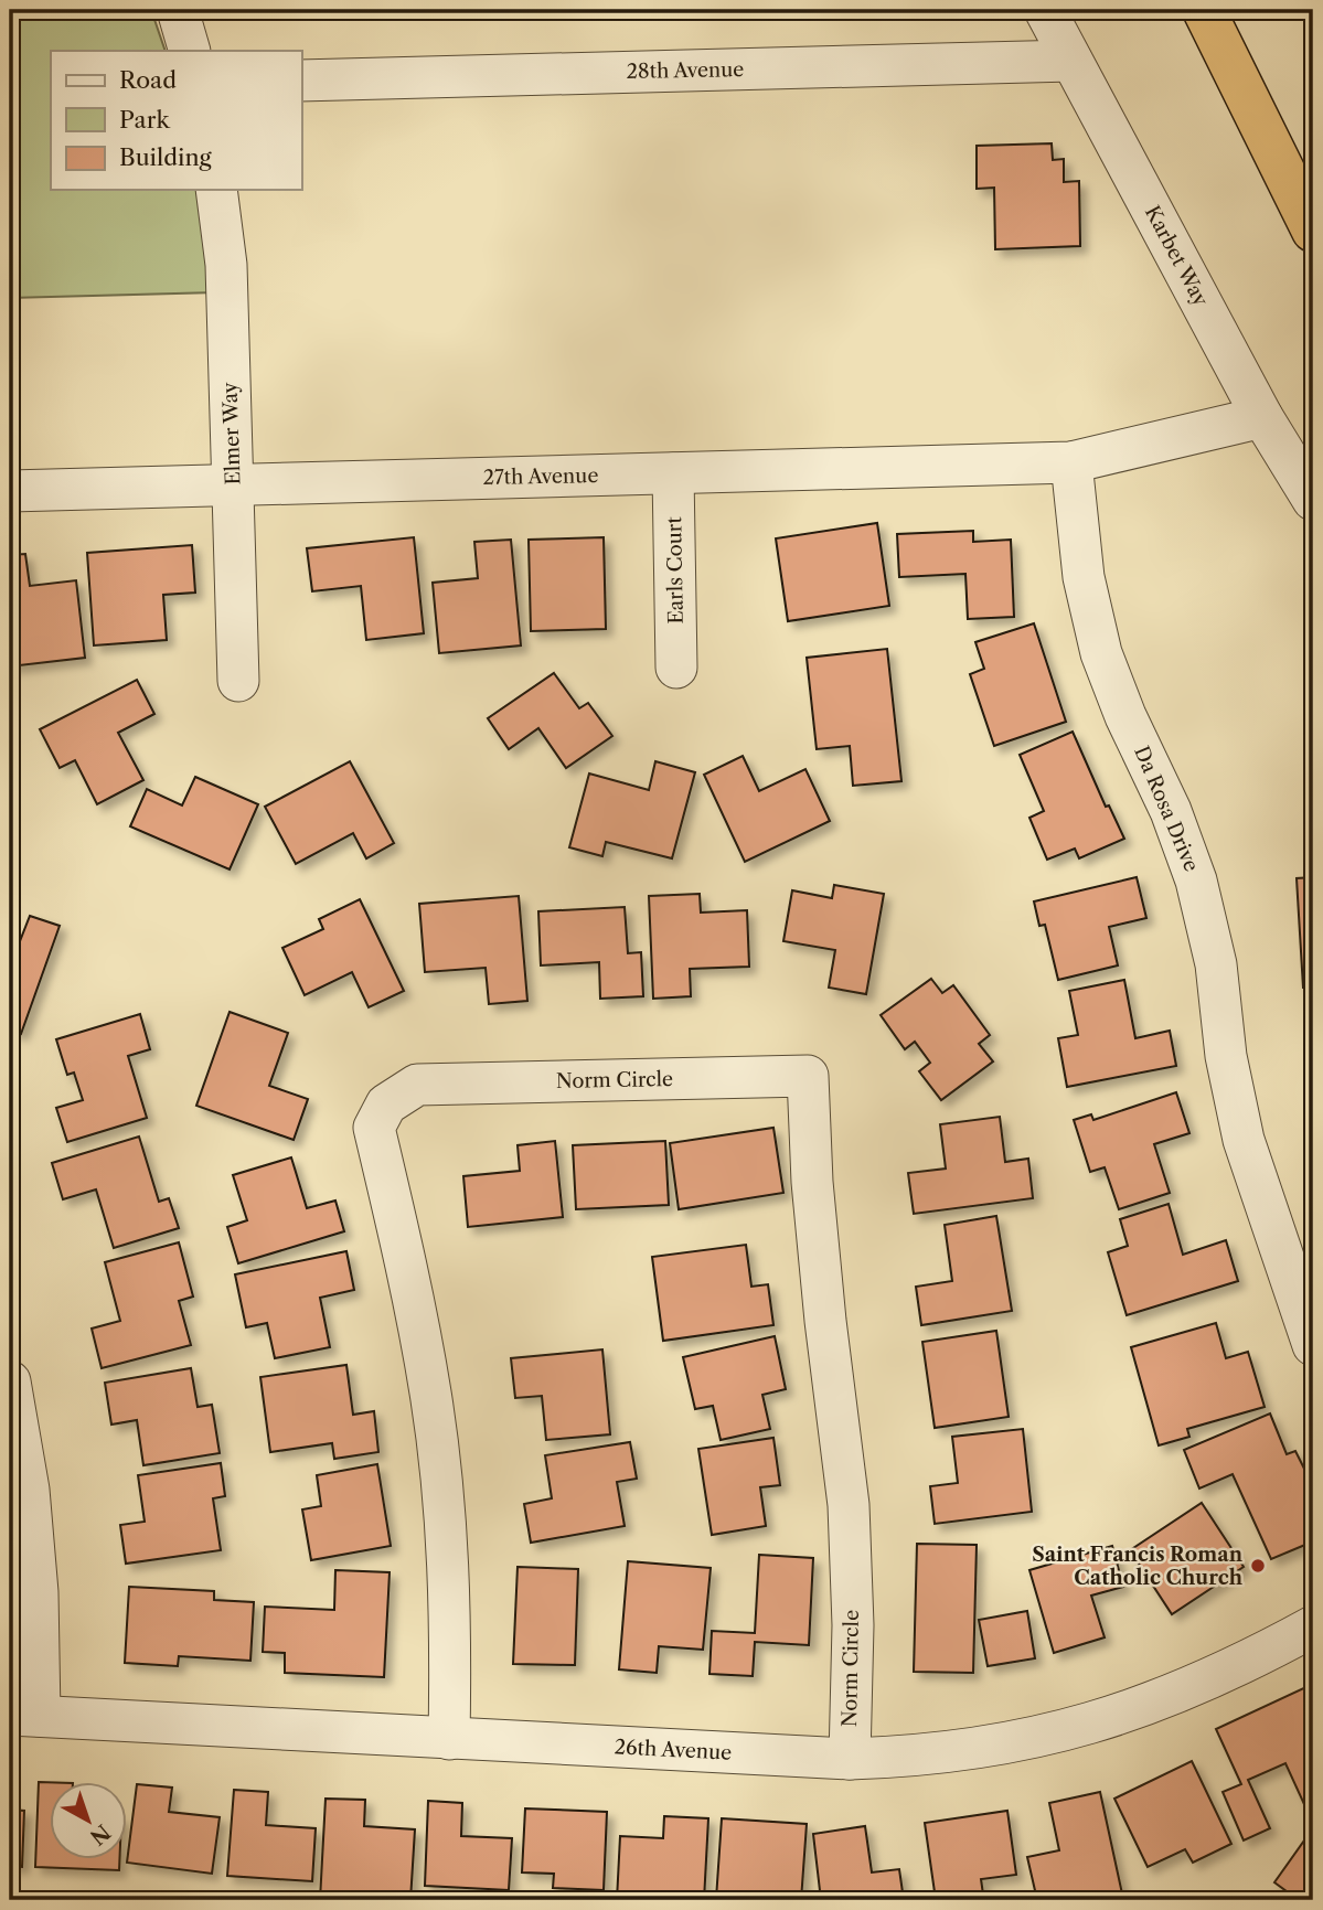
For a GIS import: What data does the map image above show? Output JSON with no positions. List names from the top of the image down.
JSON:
{
  "streets": {
    "street": [
      "28th Avenue",
      "Karbet Way",
      "Elmer Way",
      "27th Avenue",
      "Earls Court",
      "Da Rosa Drive",
      "Norm Circle",
      "26th Avenue"
    ]
  },
  "crossings": [
    ["28th Avenue", "Karbet Way"],
    ["Elmer Way", "27th Avenue"],
    ["27th Avenue", "Earls Court"],
    ["27th Avenue", "Da Rosa Drive"],
    ["Norm Circle", "26th Avenue"]
  ],
  "places": ["Saint Francis Roman Catholic Church"],
  "legend": ["Road", "Park", "Building"],
  "north": "bottom right"
}
